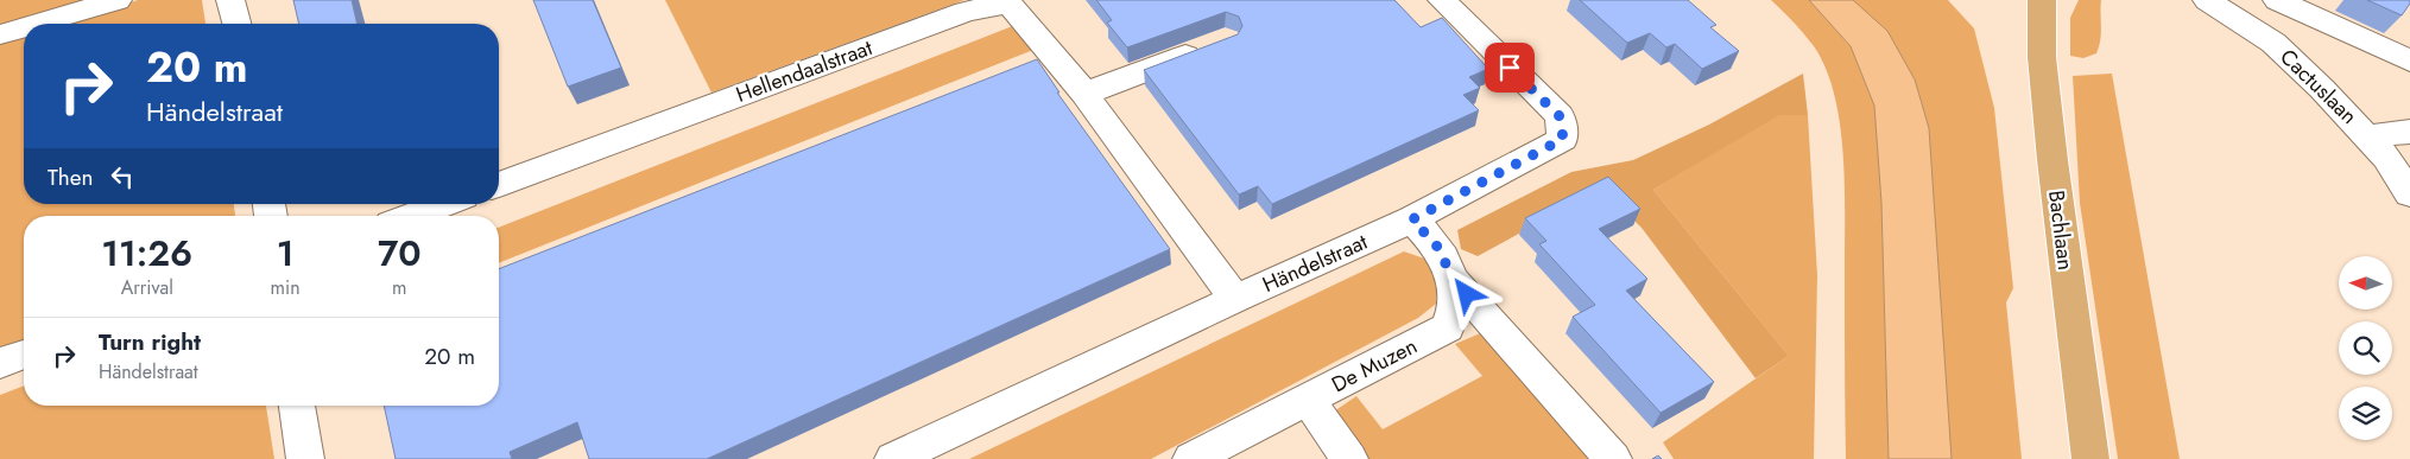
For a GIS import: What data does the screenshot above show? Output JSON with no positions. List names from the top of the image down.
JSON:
{
  "streets": {
    "main road": ["Bachlaan"],
    "street": [
      "Hellendaalstraat",
      "Cactuslaan",
      "Händelstraat",
      "De Muzen"
    ]
  },
  "crossings": [
    ["Hellendaalstraat", "Händelstraat"],
    ["Händelstraat", "De Muzen"]
  ],
  "north": "left",
  "page": {
    "turn": ["20 m", "Händelstraat"],
    "then": "Then",
    "eta": [
      "11:26",
      "Arrival",
      "1",
      "min",
      "70",
      "m"
    ],
    "list": [
      {
        "name": "Turn right",
        "note": "Händelstraat",
        "value": "20 m"
      }
    ]
  }
}
